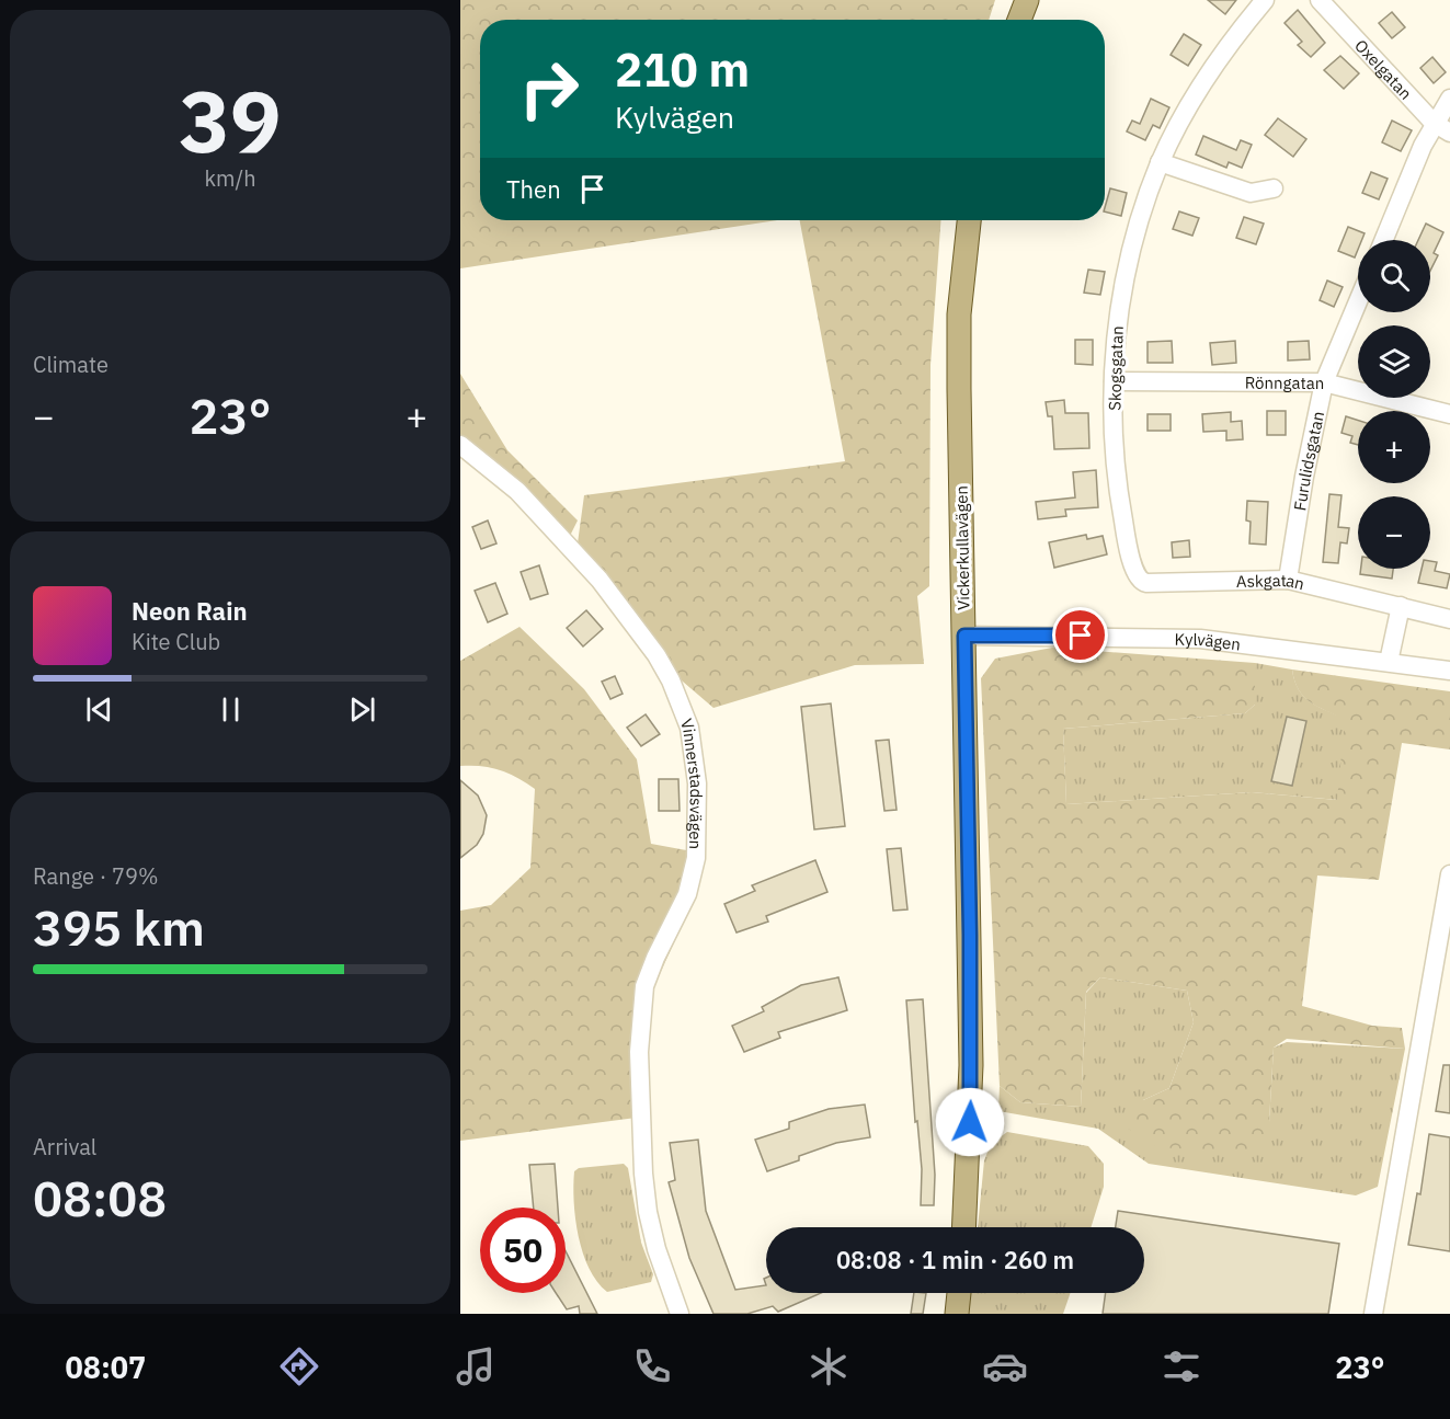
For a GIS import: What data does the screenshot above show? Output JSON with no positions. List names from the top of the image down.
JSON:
{
  "streets": {
    "main road": ["Vickerkullavägen"],
    "street": [
      "Oxelgatan",
      "Skogsgatan",
      "Rönngatan",
      "Furulidsgatan",
      "Askgatan",
      "Kylvägen",
      "Vinnerstadsvägen"
    ]
  },
  "crossings": [
    ["Skogsgatan", "Rönngatan"],
    ["Skogsgatan", "Askgatan"],
    ["Rönngatan", "Furulidsgatan"],
    ["Furulidsgatan", "Askgatan"],
    ["Vickerkullavägen", "Kylvägen"]
  ],
  "page": {
    "tile": [
      ["39", "km/h"],
      "Climate",
      ["Range · 79%", "395 km"],
      ["Arrival", "08:08"]
    ],
    "turn": ["210 m", "Kylvägen"],
    "then": "Then",
    "map_buttons": ["+", "−"],
    "heat": ["−", "23°", "+"],
    "song": ["Neon Rain", "Kite Club"],
    "limit": "50",
    "trip": "08:08 · 1 min · 260 m",
    "tabs": ["08:07", "23°"]
  }
}
